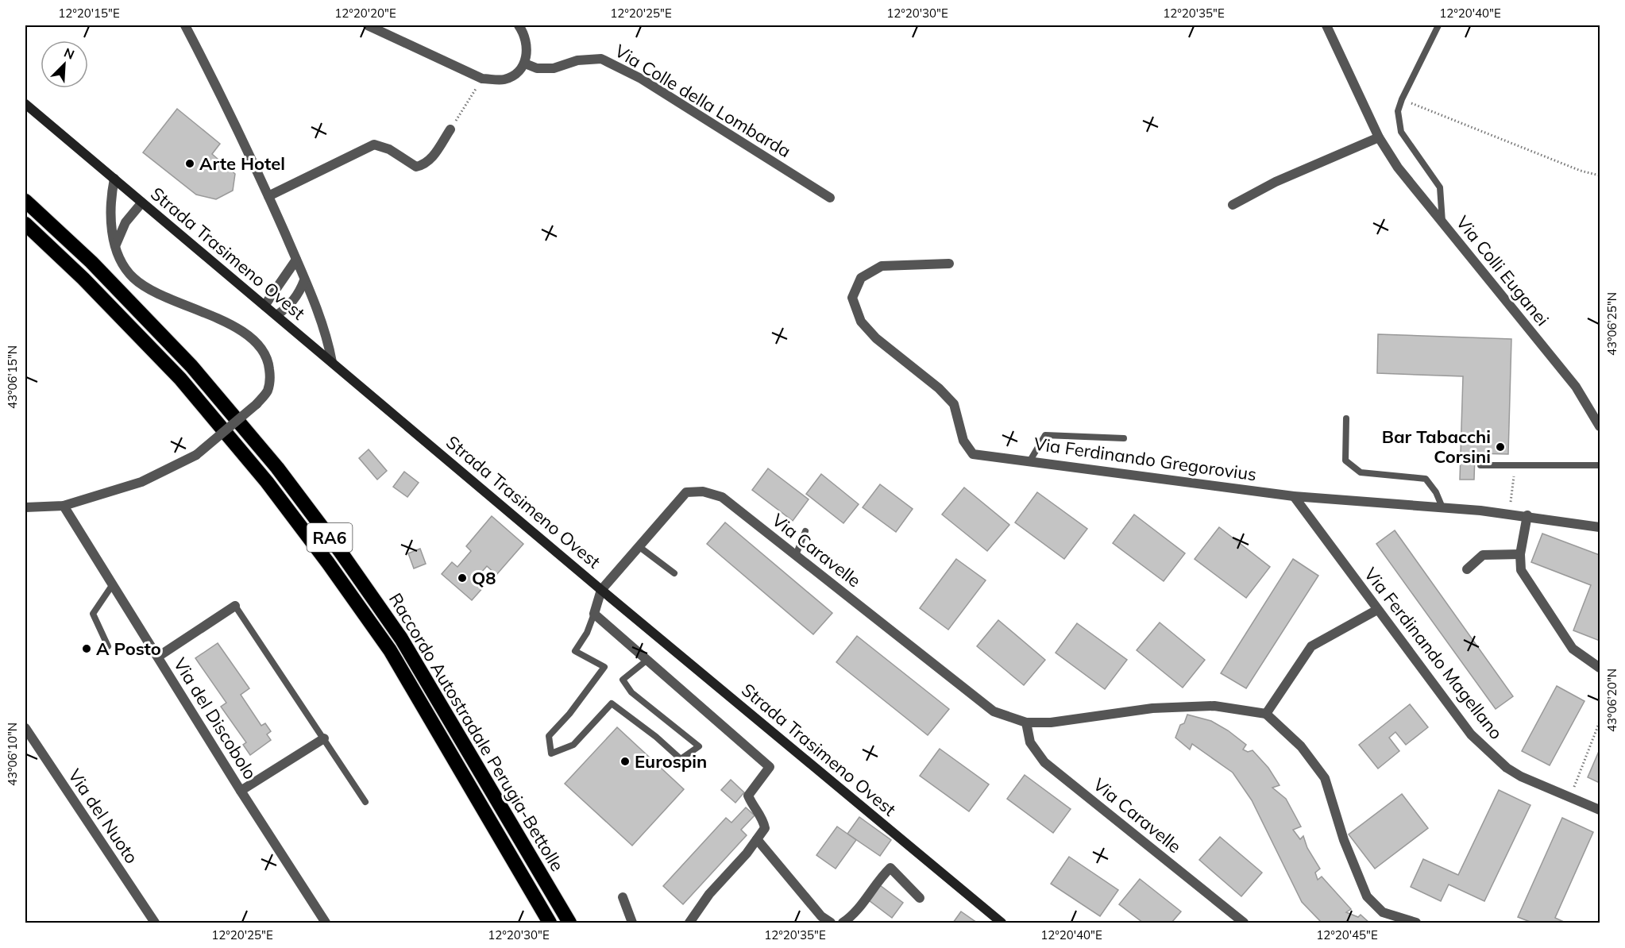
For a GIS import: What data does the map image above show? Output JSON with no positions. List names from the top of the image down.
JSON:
{
  "streets": {
    "highway": ["RA6", "Raccordo Autostradale Perugia-Bettolle"],
    "main road": ["Strada Trasimeno Ovest"],
    "street": [
      "Via Colle della Lombarda",
      "Via Colli Euganei",
      "Via Ferdinando Gregorovius",
      "Via Caravelle",
      "Via Ferdinando Magellano",
      "Via del Discobolo",
      "Via del Nuoto"
    ]
  },
  "crossings": [
    ["Strada Trasimeno Ovest", "Via Caravelle"],
    ["Via Ferdinando Gregorovius", "Via Ferdinando Magellano"]
  ],
  "places": [
    "Arte Hotel",
    "Bar Tabacchi Corsini",
    "Q8",
    "A Posto",
    "Eurospin"
  ],
  "north": "top right",
  "coordinates": [
    "12°20'15\"E",
    "12°20'20\"E",
    "12°20'25\"E",
    "12°20'30\"E",
    "12°20'35\"E",
    "12°20'40\"E",
    "43°06'25\"N",
    "43°06'15\"N",
    "43°06'20\"N",
    "43°06'10\"N",
    "12°20'45\"E"
  ]
}
